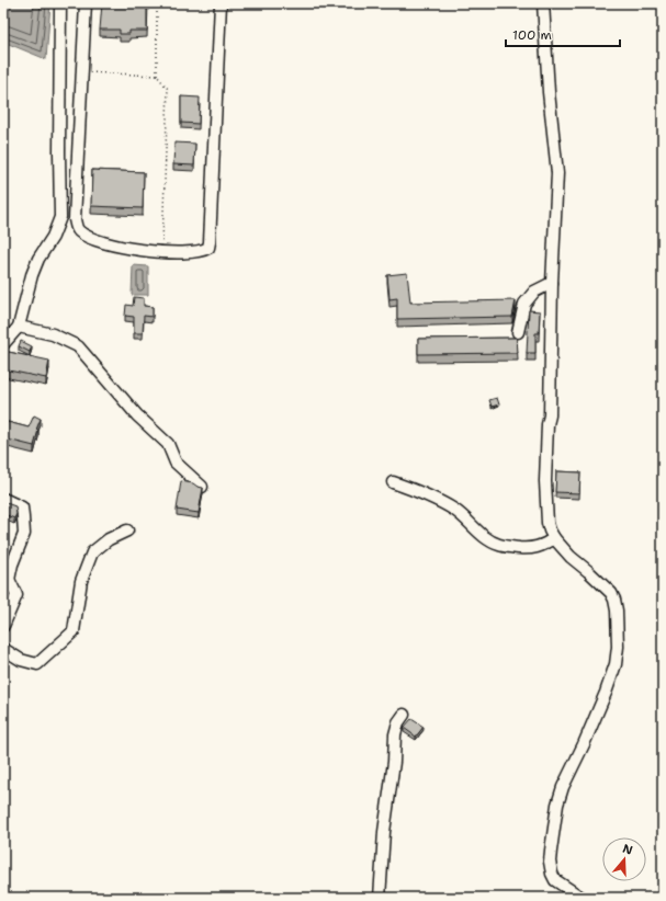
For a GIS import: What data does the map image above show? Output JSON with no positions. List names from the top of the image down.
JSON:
{
  "scale_bar": "100 m",
  "north": "top"
}
